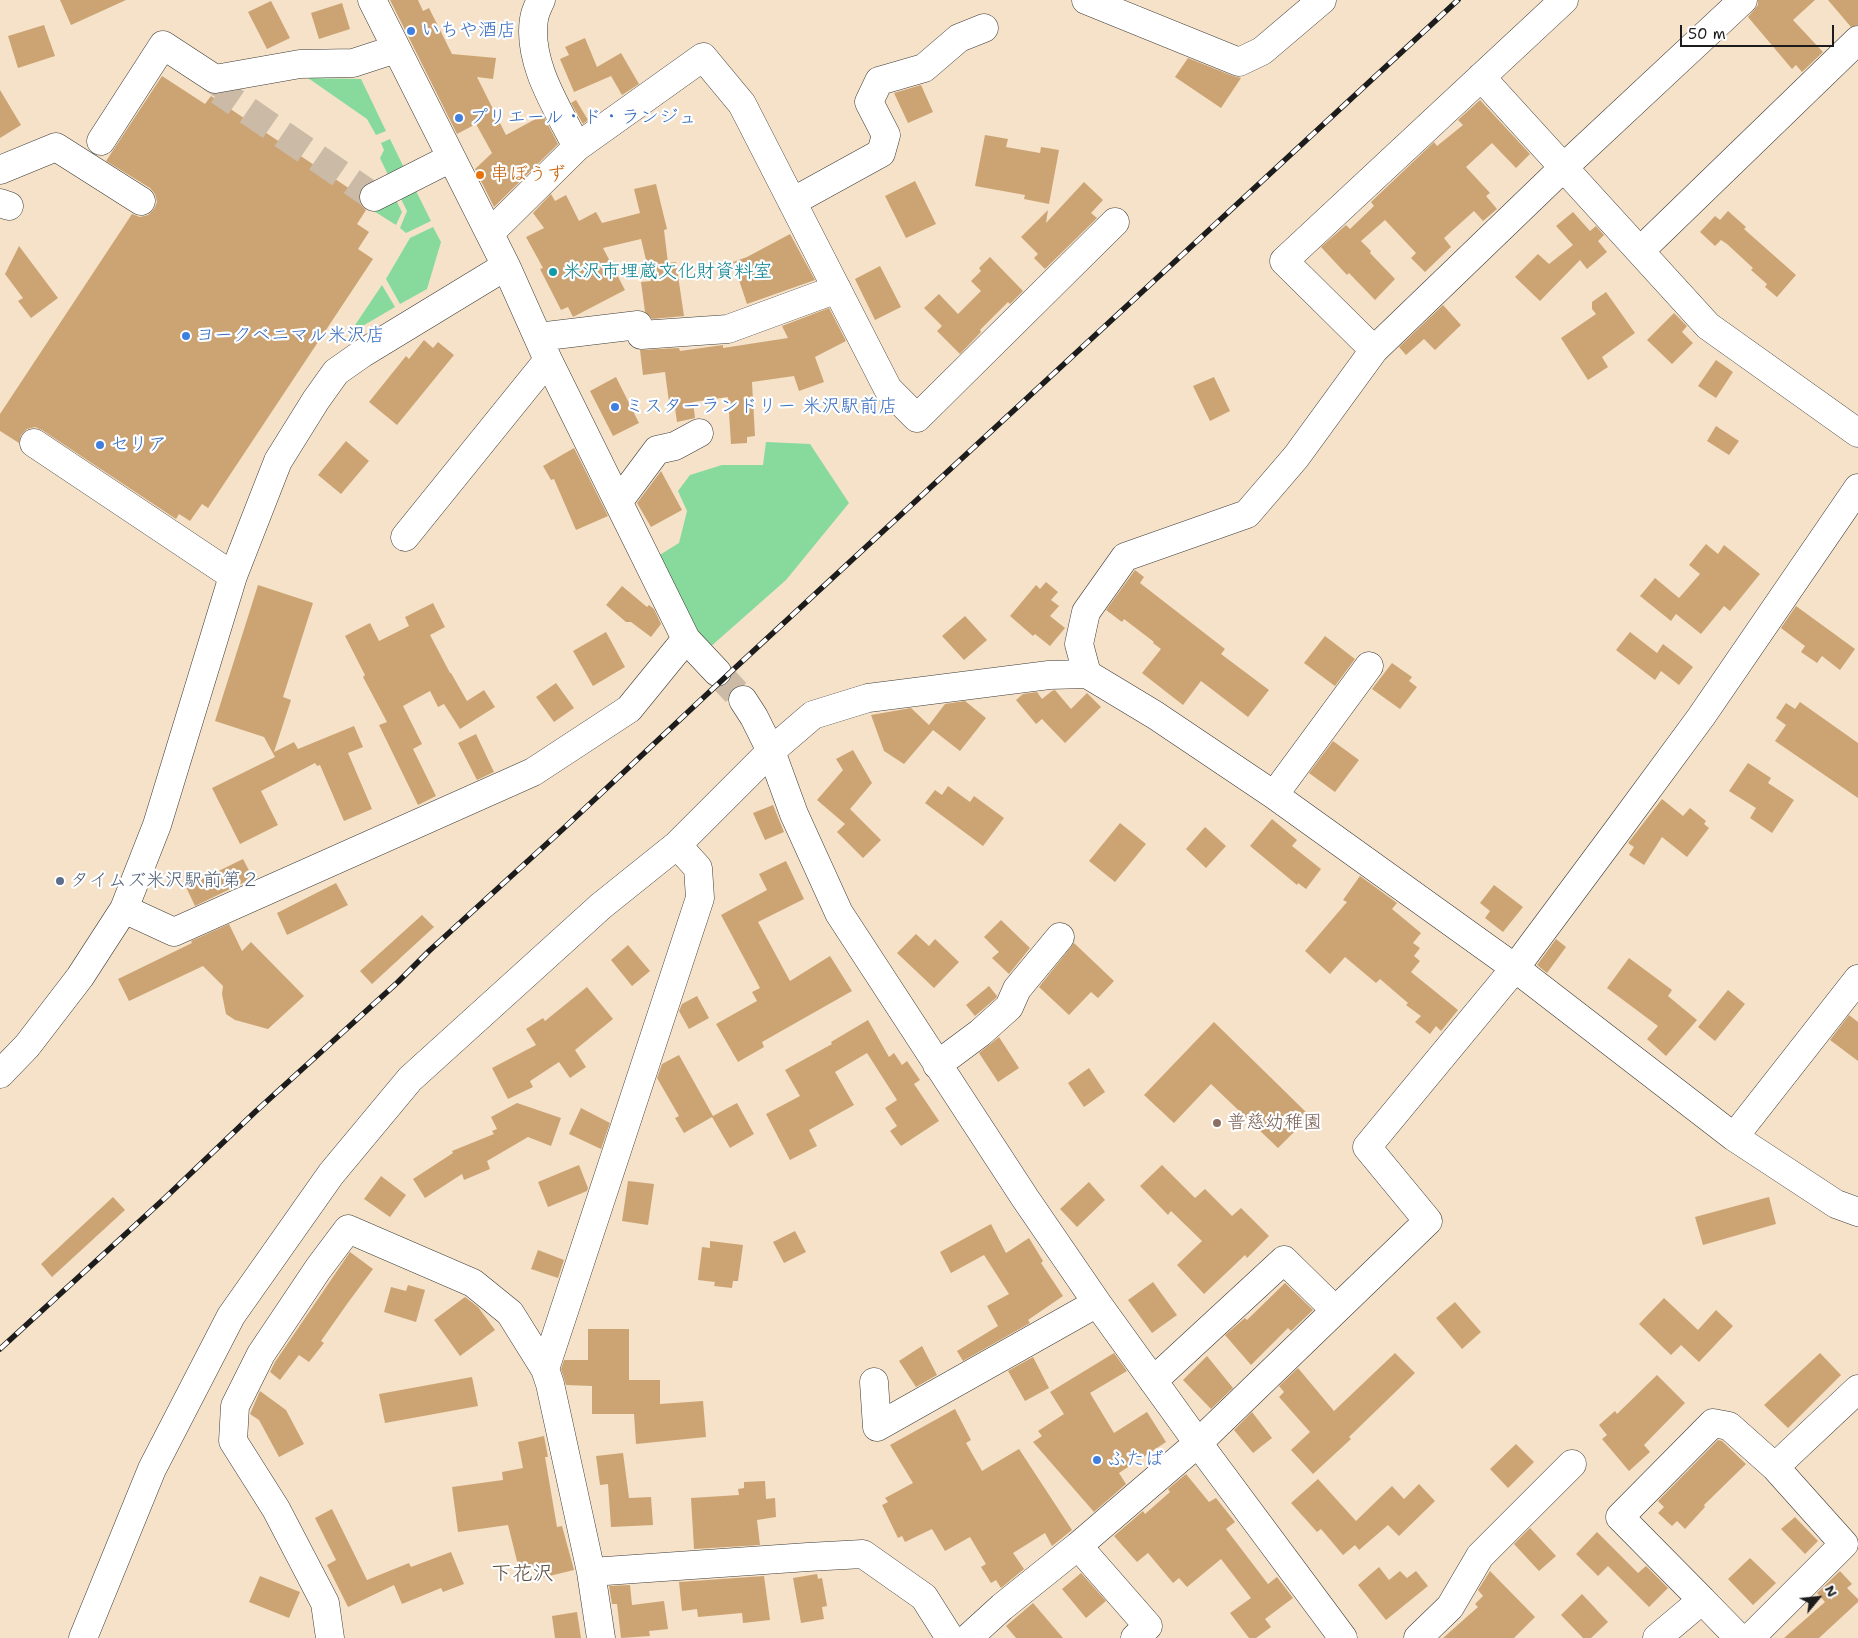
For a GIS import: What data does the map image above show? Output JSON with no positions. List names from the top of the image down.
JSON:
{
  "districts": ["下花沢"],
  "places": [
    "いちや酒店",
    "プリエール・ド・ランジュ",
    "串ぼうず",
    "米沢市埋蔵文化財資料室",
    "ヨークベニマル米沢店",
    "ミスターランドリー 米沢駅前店",
    "セリア",
    "タイムズ米沢駅前第２",
    "普慈幼稚園",
    "ふたば"
  ],
  "scale_bar": "50 m",
  "north": "top right"
}
